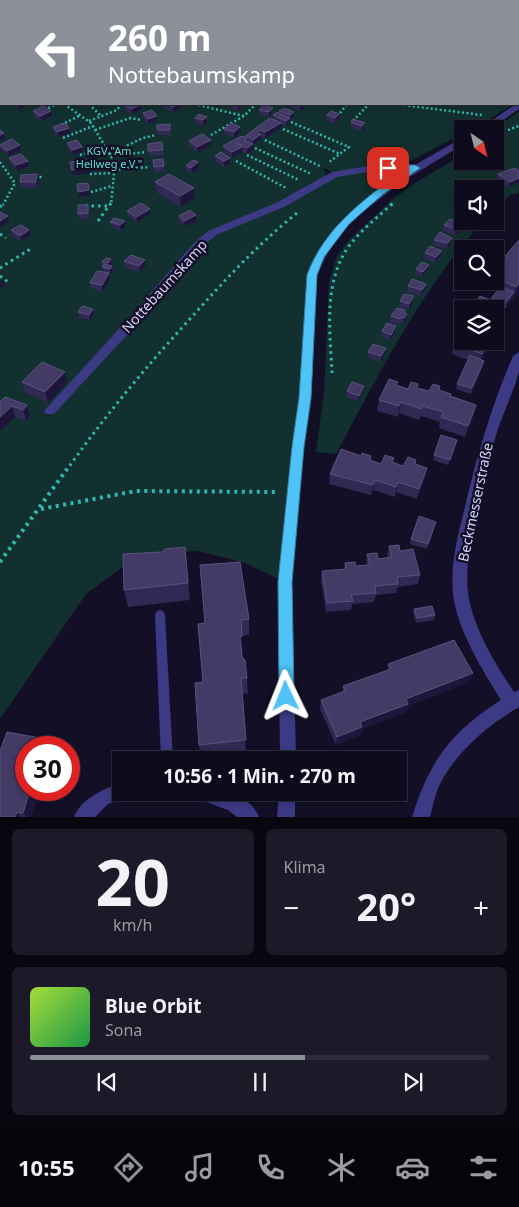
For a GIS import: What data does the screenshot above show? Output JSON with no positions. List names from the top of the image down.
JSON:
{
  "streets": {
    "street": ["Nottebaumskamp", "Beckmesserstraße"]
  },
  "parks": ["KGV \"Am Hellweg e.V.\""],
  "north": "bottom right",
  "page": {
    "turn": ["260 m", "Nottebaumskamp"],
    "limit": "30",
    "trip": "10:56 · 1 Min. · 270 m",
    "tile": [
      ["20", "km/h"],
      "Klima"
    ],
    "heat": ["−", "20°", "+"],
    "song": ["Blue Orbit", "Sona"],
    "tabs": "10:55"
  }
}
